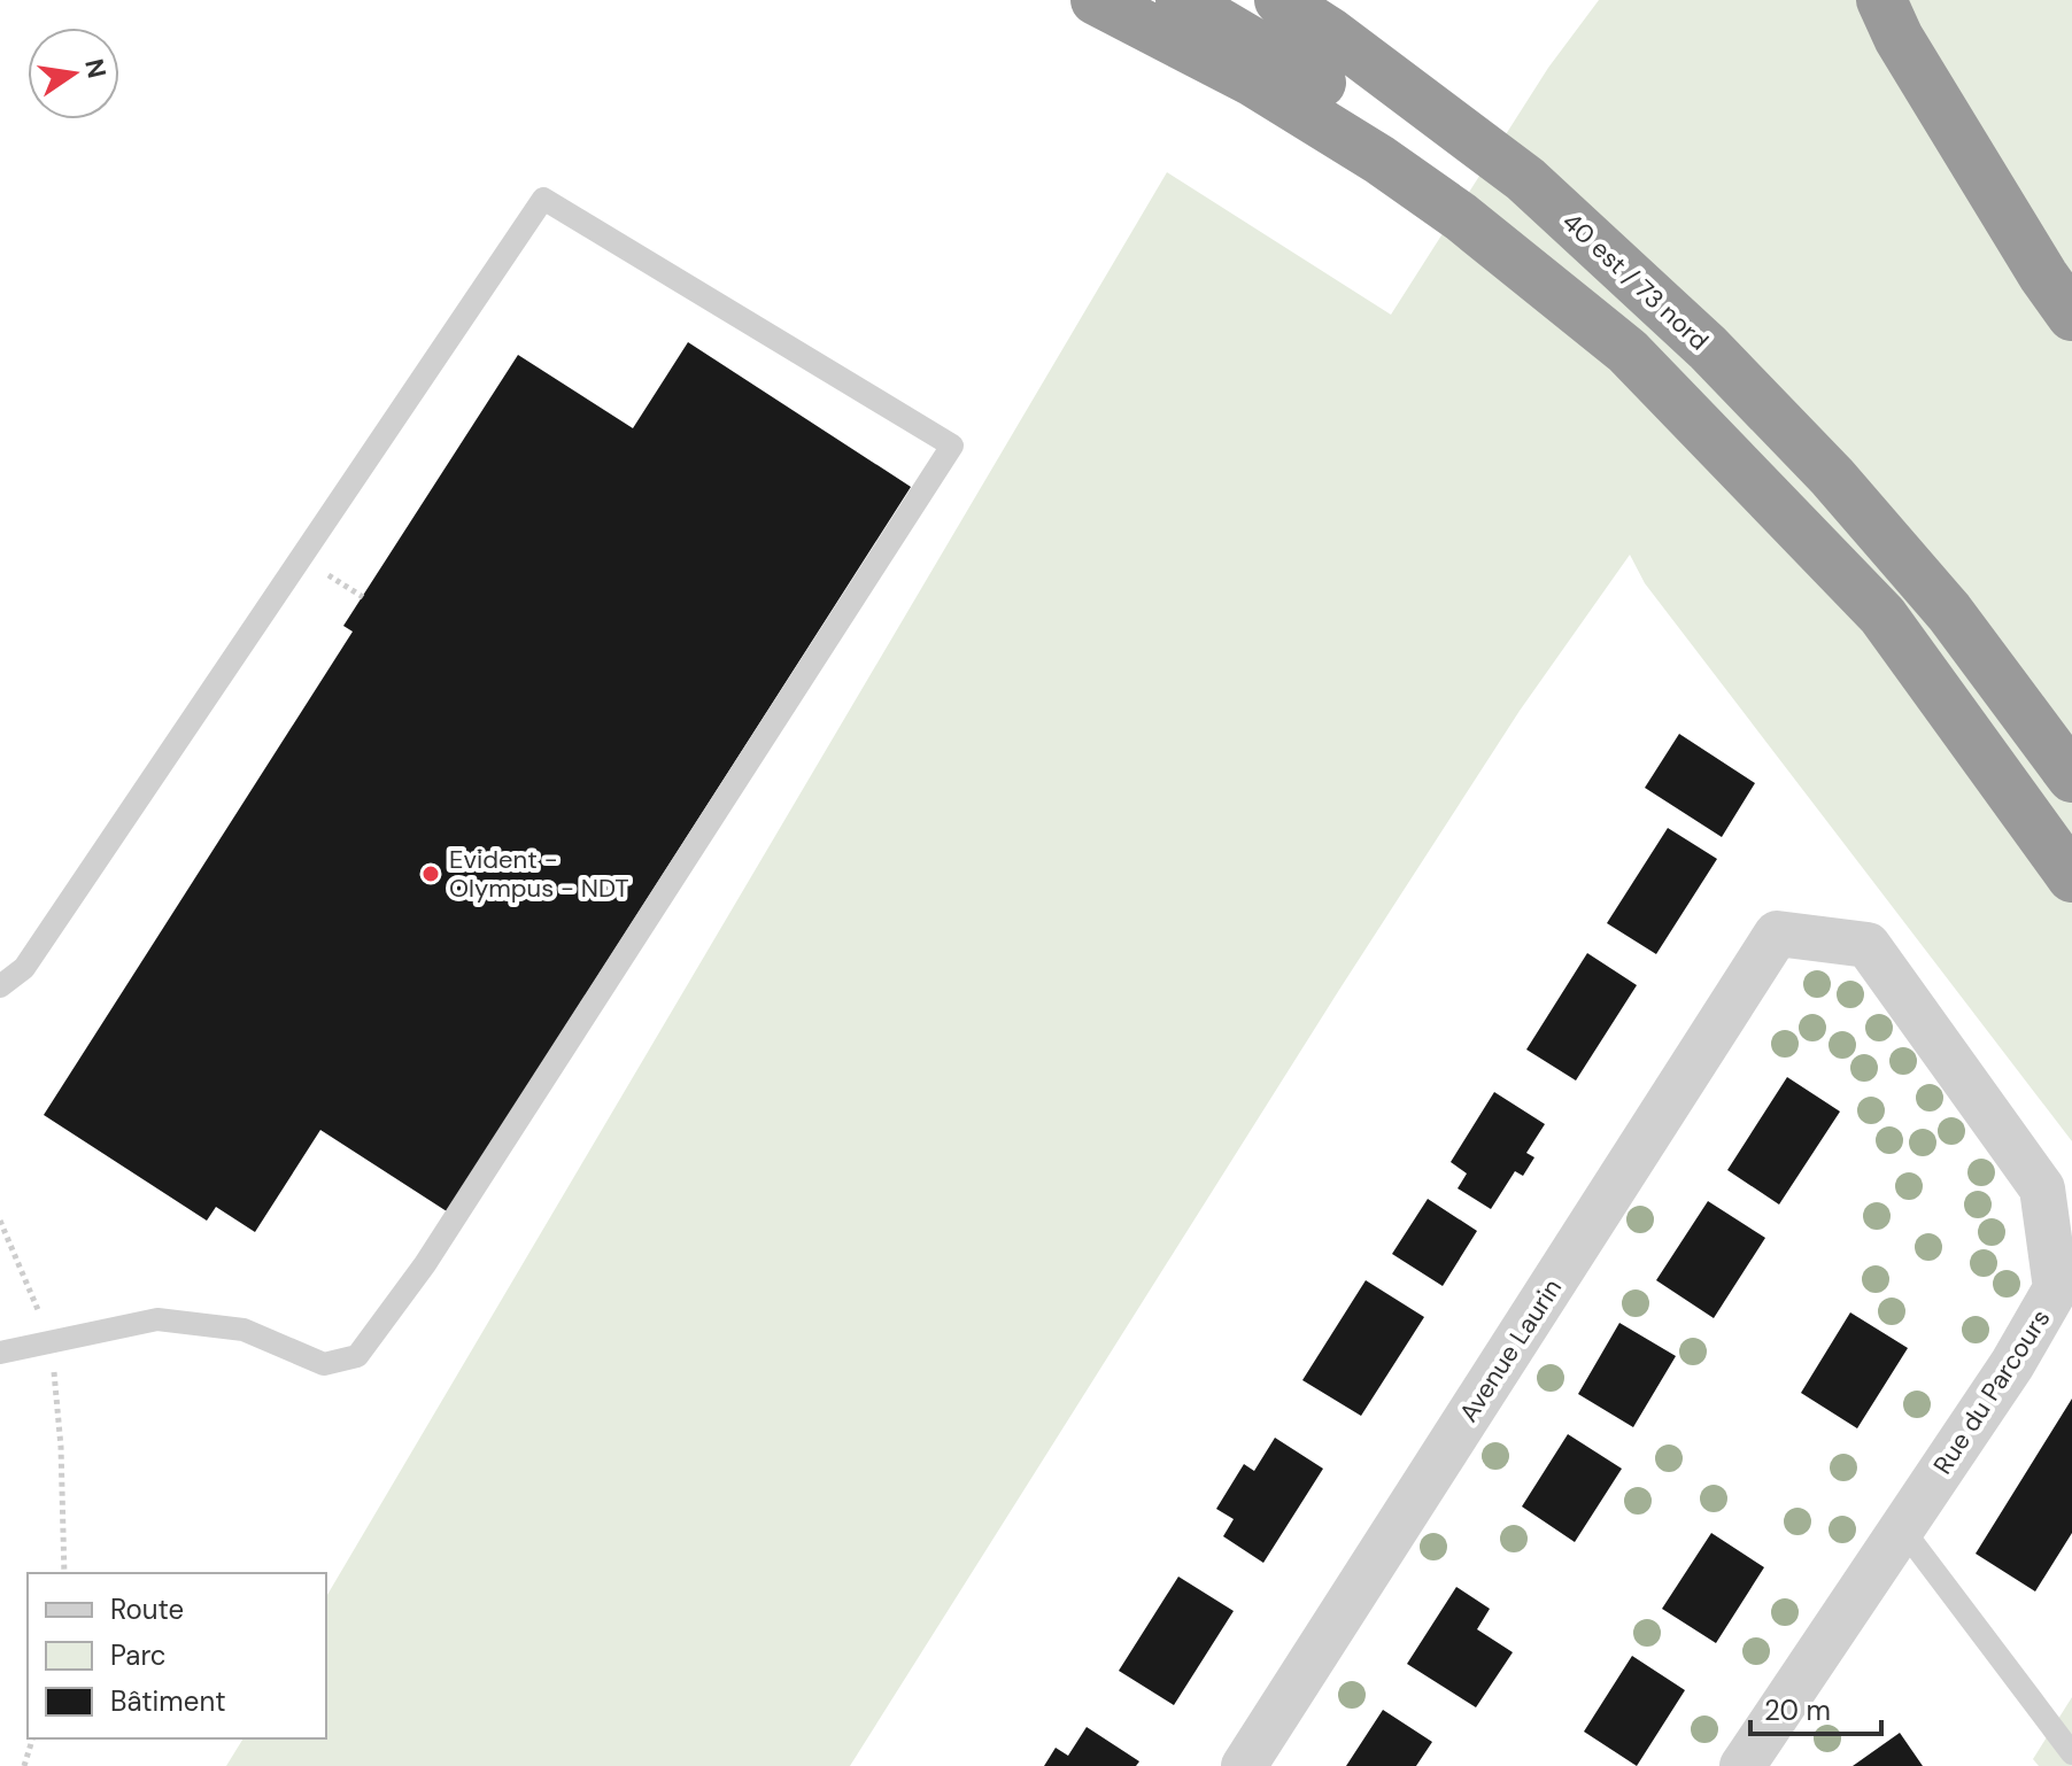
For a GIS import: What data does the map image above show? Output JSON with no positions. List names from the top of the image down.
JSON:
{
  "streets": {
    "highway": ["40 est / 73 nord"],
    "street": ["Avenue Laurin", "Rue du Parcours"]
  },
  "crossings": [
    ["Avenue Laurin", "Rue du Parcours"]
  ],
  "places": ["Evident - Olympus - NDT"],
  "legend": ["Route", "Parc", "Bâtiment"],
  "scale_bar": "20 m",
  "north": "right"
}
